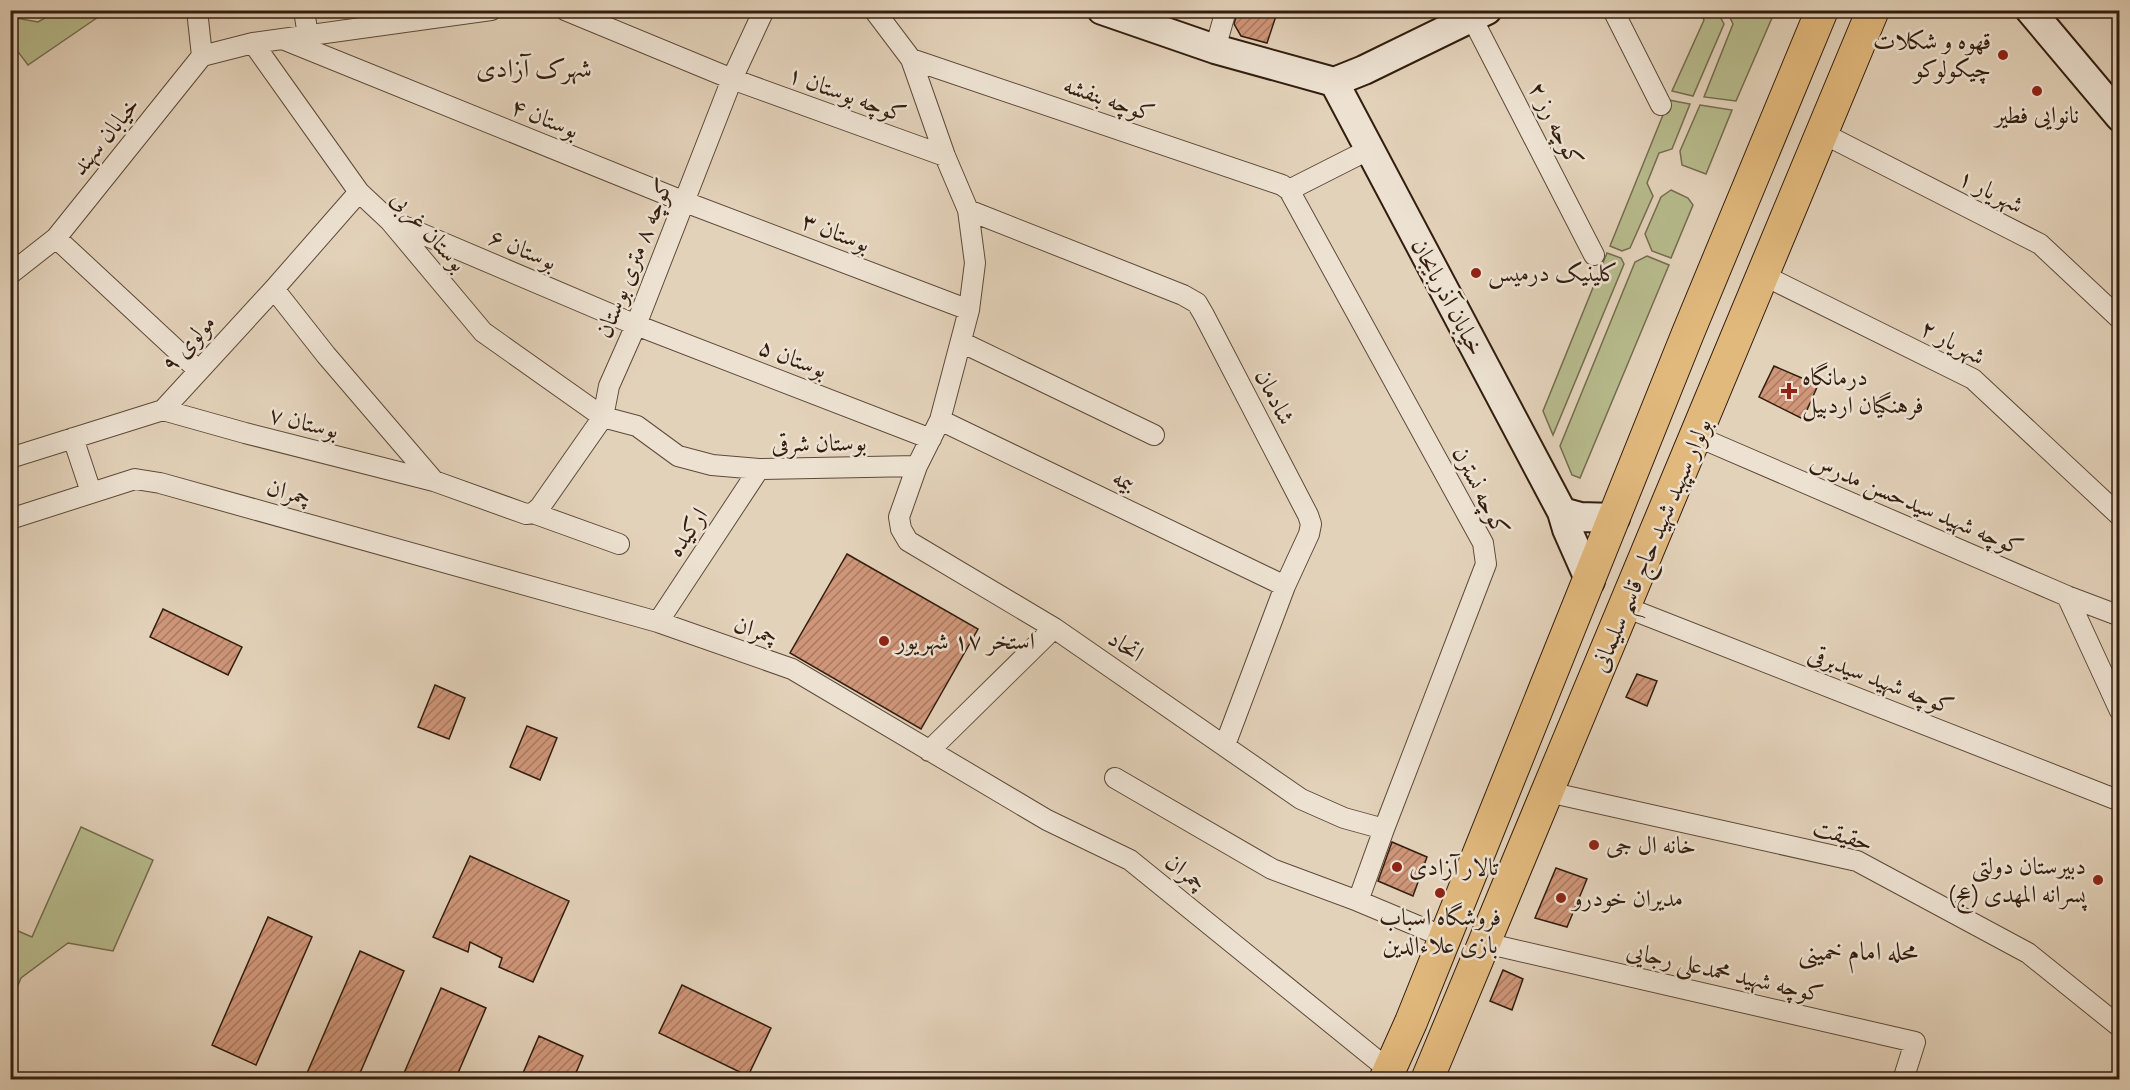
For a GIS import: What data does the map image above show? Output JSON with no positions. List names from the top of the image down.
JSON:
{
  "streets": {
    "main road": ["بولوار سپهبد شهید حاج قاسم سلیمانی"],
    "street": [
      "کوچه بوستان ۱",
      "کوچه بنفشه",
      "بوستان ۴",
      "کوچه رز ۲",
      "خیابان سهند",
      "شهریار ۱",
      "بوستان غربی",
      "بوستان ۳",
      "بوستان ۶",
      "کوچه ۸ متری بوستان",
      "خیابان آذربایجان",
      "شهریار ۲",
      "مولوی ۹",
      "بوستان ۵",
      "شادمان",
      "بوستان ۷",
      "بوستان شرقی",
      "بیمه",
      "کوچه نسترن",
      "چمران",
      "کوچه شهید سیدحسن مدرس",
      "ارکیده",
      "اتحاد",
      "کوچه شهید سیدبرقی",
      "حقیقت",
      "کوچه شهید محمدعلی رجایی"
    ]
  },
  "crossings": [
    ["کوچه بوستان ۱", "کوچه ۸ متری بوستان"],
    ["کوچه بنفشه", "کوچه نسترن"],
    ["بوستان ۴", "بوستان ۳"],
    ["بوستان ۴", "کوچه ۸ متری بوستان"],
    ["شهریار ۱", "بولوار سپهبد شهید حاج قاسم سلیمانی"],
    ["بوستان غربی", "بوستان ۶"],
    ["بوستان غربی", "کوچه ۸ متری بوستان"],
    ["بوستان غربی", "مولوی ۹"],
    ["بوستان غربی", "بوستان شرقی"],
    ["بوستان ۳", "کوچه ۸ متری بوستان"],
    ["بوستان ۶", "کوچه ۸ متری بوستان"],
    ["بوستان ۶", "بوستان ۵"],
    ["کوچه ۸ متری بوستان", "بوستان ۵"],
    ["کوچه ۸ متری بوستان", "بوستان ۷"],
    ["کوچه ۸ متری بوستان", "بوستان شرقی"],
    ["خیابان آذربایجان", "بولوار سپهبد شهید حاج قاسم سلیمانی"],
    ["شهریار ۲", "بولوار سپهبد شهید حاج قاسم سلیمانی"],
    ["مولوی ۹", "بوستان ۷"],
    ["شادمان", "بیمه"],
    ["شادمان", "اتحاد"],
    ["بوستان شرقی", "ارکیده"],
    ["بوستان شرقی", "اتحاد"],
    ["کوچه نسترن", "اتحاد"],
    ["چمران", "ارکیده"],
    ["چمران", "بولوار سپهبد شهید حاج قاسم سلیمانی"],
    ["کوچه شهید سیدحسن مدرس", "بولوار سپهبد شهید حاج قاسم سلیمانی"],
    ["بولوار سپهبد شهید حاج قاسم سلیمانی", "کوچه شهید سیدبرقی"],
    ["بولوار سپهبد شهید حاج قاسم سلیمانی", "حقیقت"],
    ["بولوار سپهبد شهید حاج قاسم سلیمانی", "کوچه شهید محمدعلی رجایی"]
  ],
  "districts": ["شهرک آزادی", "محله امام خمینی"],
  "places": {
    "other": [
      "قهوه و شکلات چیکولوکو",
      "نانوایی فطیر",
      "کلینیک درمیس",
      "استخر ١٧ شهریور",
      "خانه ال جی",
      "تالار آزادی",
      "دبیرستان دولتی پسرانه المهدی (عج)",
      "فروشگاه اسباب بازی علاءالدین",
      "مدیران خودرو"
    ],
    "health": ["درمانگاه فرهنگیان اردبیل"]
  }
}
